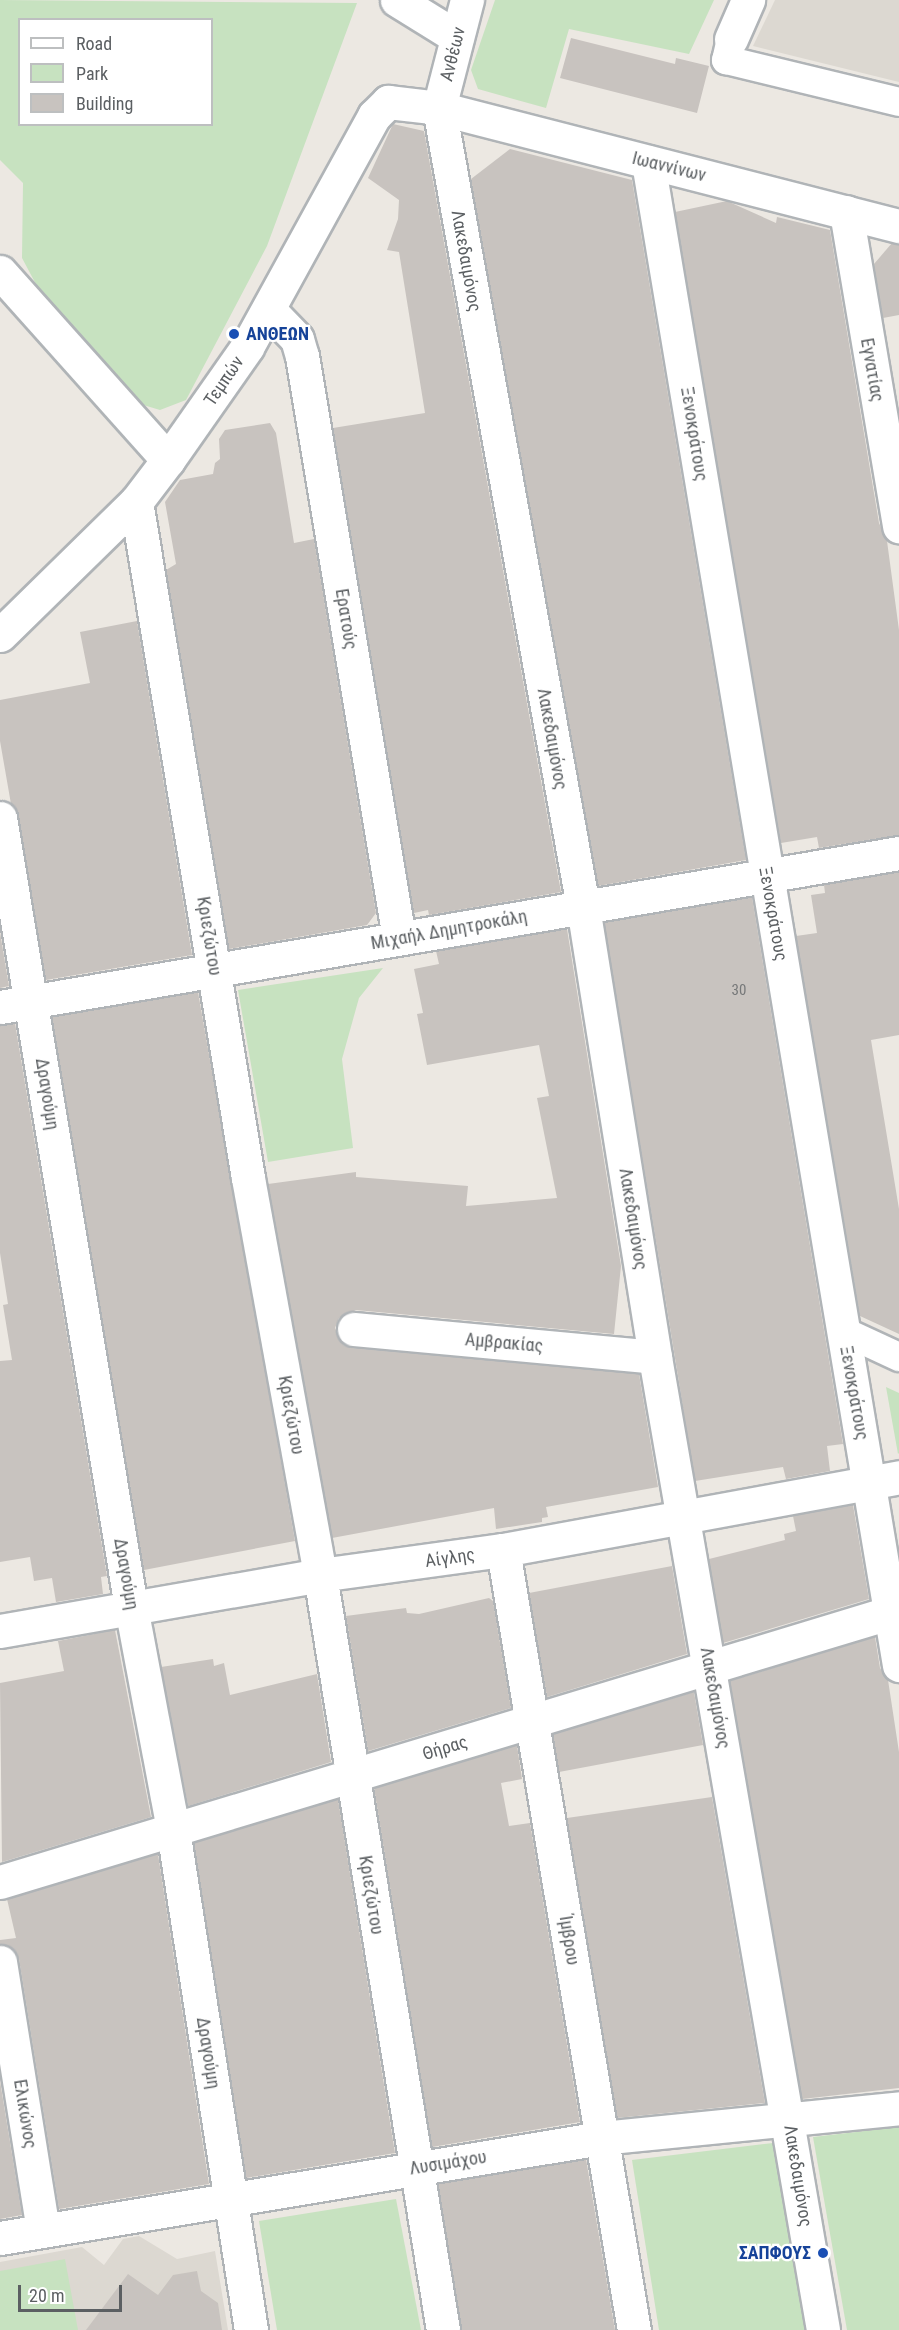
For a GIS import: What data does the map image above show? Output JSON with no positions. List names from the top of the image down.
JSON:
{
  "streets": {
    "street": [
      "Ανθέων",
      "Ιωαννίνων",
      "Λακεδαιμόνος",
      "Εγνατίας",
      "Τεμπών",
      "Ξενοκράτους",
      "Ερατούς",
      "Μιχαήλ Δημητροκάλη",
      "Κριεζώτου",
      "Δραγούμη",
      "Αμβρακίας",
      "Αίγλης",
      "Θήρας",
      "Ίμβρου",
      "Ελικώνος",
      "Λυσιμάχου"
    ]
  },
  "crossings": [
    ["Ανθέων", "Ιωαννίνων"],
    ["Ανθέων", "Λακεδαιμόνος"],
    ["Ανθέων", "Τεμπών"],
    ["Ιωαννίνων", "Λακεδαιμόνος"],
    ["Ιωαννίνων", "Εγνατίας"],
    ["Ιωαννίνων", "Τεμπών"],
    ["Ιωαννίνων", "Ξενοκράτους"],
    ["Λακεδαιμόνος", "Τεμπών"],
    ["Λακεδαιμόνος", "Μιχαήλ Δημητροκάλη"],
    ["Λακεδαιμόνος", "Αμβρακίας"],
    ["Λακεδαιμόνος", "Αίγλης"],
    ["Λακεδαιμόνος", "Θήρας"],
    ["Λακεδαιμόνος", "Λυσιμάχου"],
    ["Τεμπών", "Ερατούς"],
    ["Τεμπών", "Κριεζώτου"],
    ["Ξενοκράτους", "Μιχαήλ Δημητροκάλη"],
    ["Ξενοκράτους", "Αίγλης"],
    ["Ξενοκράτους", "Θήρας"],
    ["Ερατούς", "Μιχαήλ Δημητροκάλη"],
    ["Μιχαήλ Δημητροκάλη", "Κριεζώτου"],
    ["Μιχαήλ Δημητροκάλη", "Δραγούμη"],
    ["Κριεζώτου", "Αίγλης"],
    ["Κριεζώτου", "Θήρας"],
    ["Κριεζώτου", "Λυσιμάχου"],
    ["Δραγούμη", "Αίγλης"],
    ["Δραγούμη", "Θήρας"],
    ["Δραγούμη", "Λυσιμάχου"],
    ["Αίγλης", "Ίμβρου"],
    ["Θήρας", "Ίμβρου"],
    ["Ίμβρου", "Λυσιμάχου"],
    ["Ελικώνος", "Λυσιμάχου"]
  ],
  "places": ["ΑΝΘΕΩΝ", "ΣΑΠΦΟΥΣ"],
  "house_numbers": ["30"],
  "legend": ["Road", "Park", "Building"],
  "scale_bar": "20 m"
}
